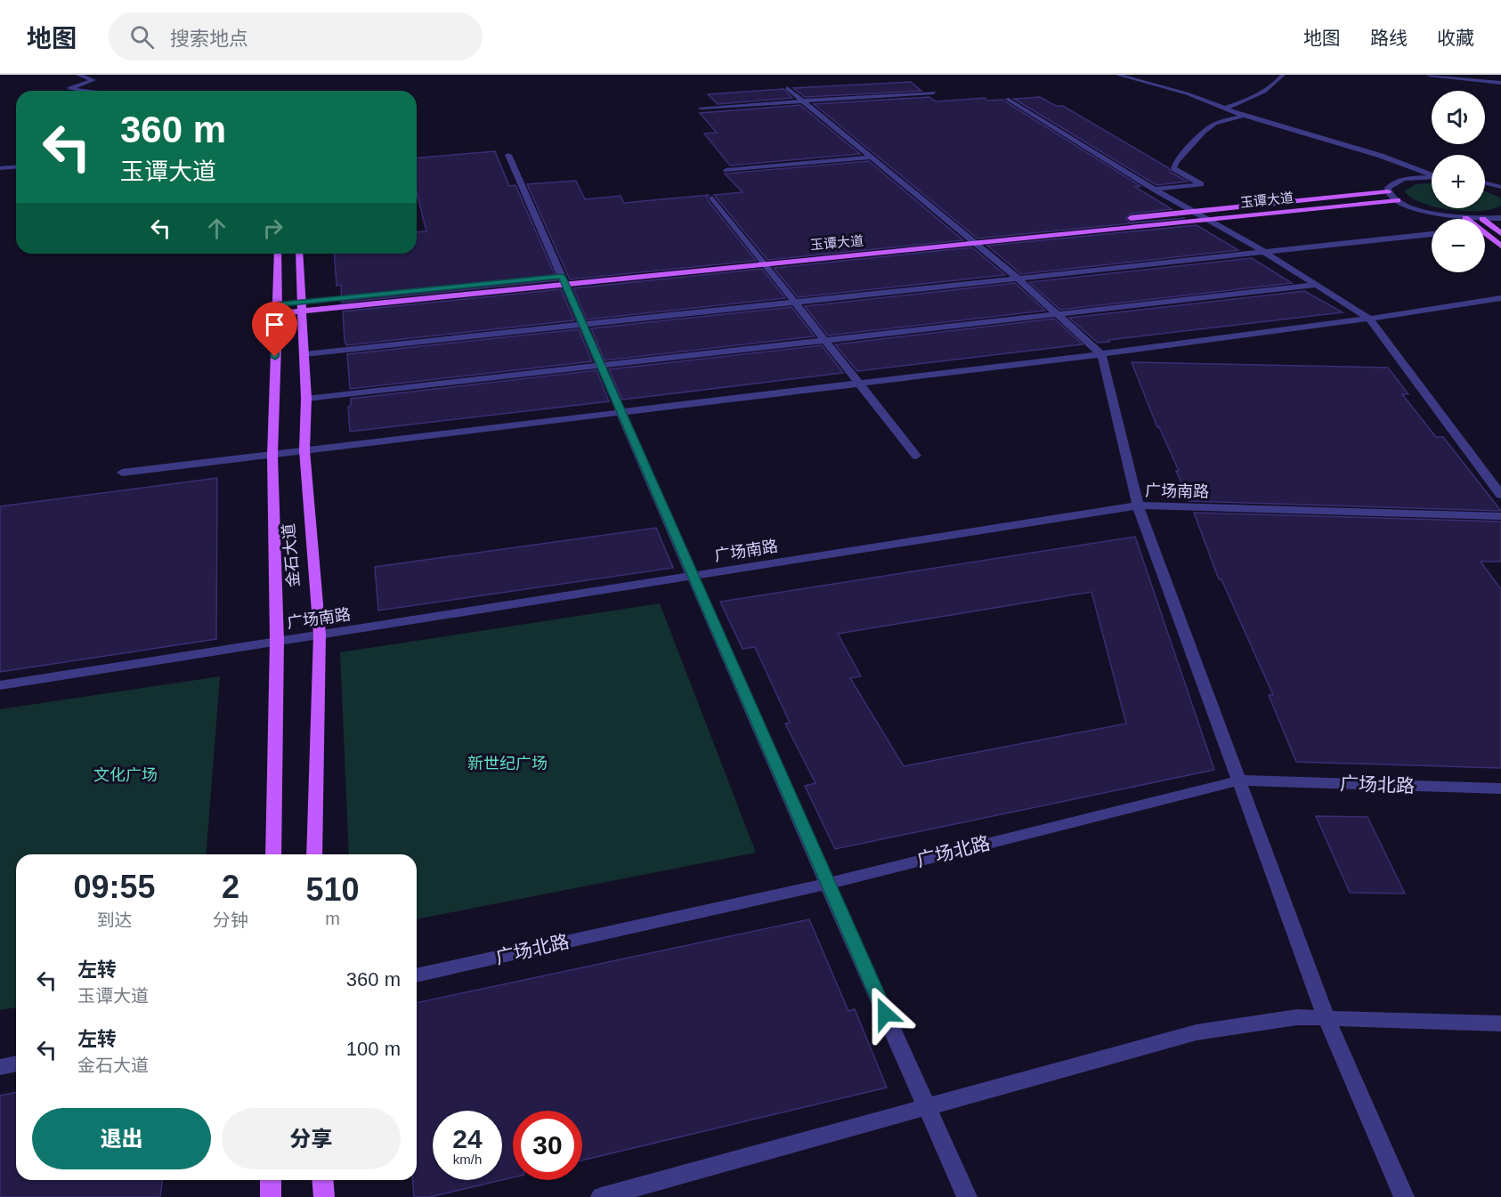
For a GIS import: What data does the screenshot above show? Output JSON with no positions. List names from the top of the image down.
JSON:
{
  "streets": {
    "main road": ["玉谭大道", "金石大道"],
    "street": ["广场南路", "广场北路"]
  },
  "crossings": [
    ["玉谭大道", "金石大道"],
    ["广场南路", "金石大道"]
  ],
  "parks": ["新世纪广场", "文化广场"],
  "page": {
    "header": "地图",
    "search": "搜索地点",
    "nav": ["地图", "路线", "收藏"],
    "map_buttons": ["+", "−"],
    "turn": ["360 m", "玉谭大道"],
    "eta": [
      "09:55",
      "到达",
      "2",
      "分钟",
      "510",
      "m"
    ],
    "list": [
      {
        "name": "左转",
        "note": "玉谭大道",
        "value": "360 m"
      },
      {
        "name": "左转",
        "note": "金石大道",
        "value": "100 m"
      }
    ],
    "buttons": ["退出", "分享"],
    "speed": "24 km/h",
    "limit": "30"
  }
}
